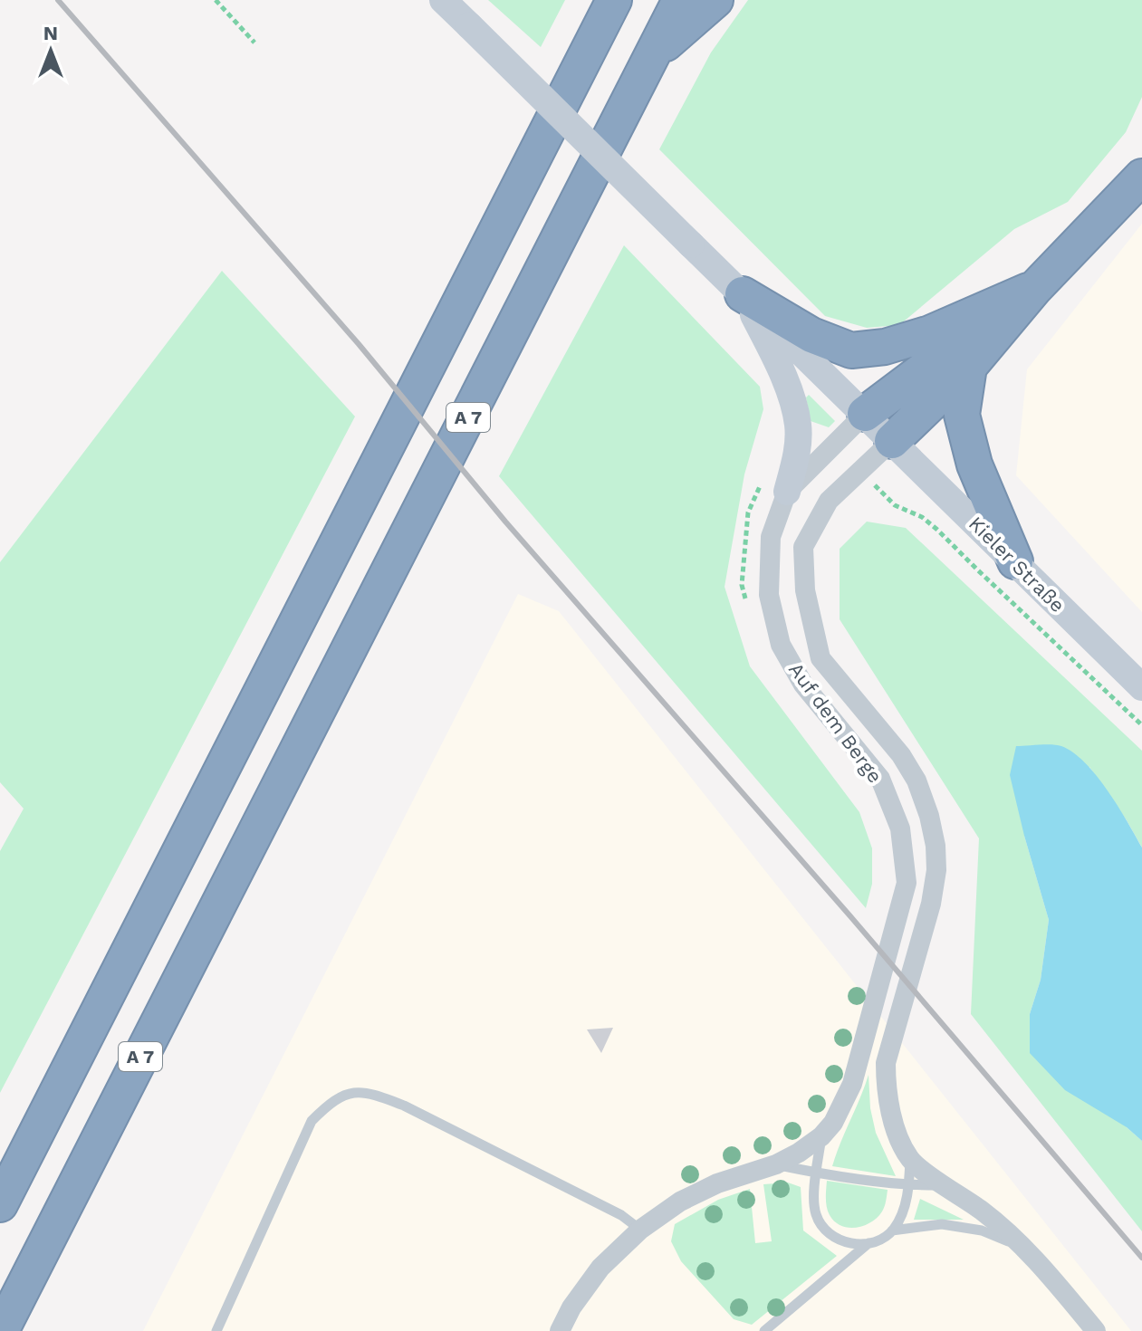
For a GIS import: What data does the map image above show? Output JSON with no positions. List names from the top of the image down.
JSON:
{
  "streets": {
    "highway": ["A 7"],
    "main road": ["Kieler Straße"],
    "street": ["Auf dem Berge"]
  },
  "crossings": [
    ["Kieler Straße", "Auf dem Berge"]
  ],
  "north": "top"
}
